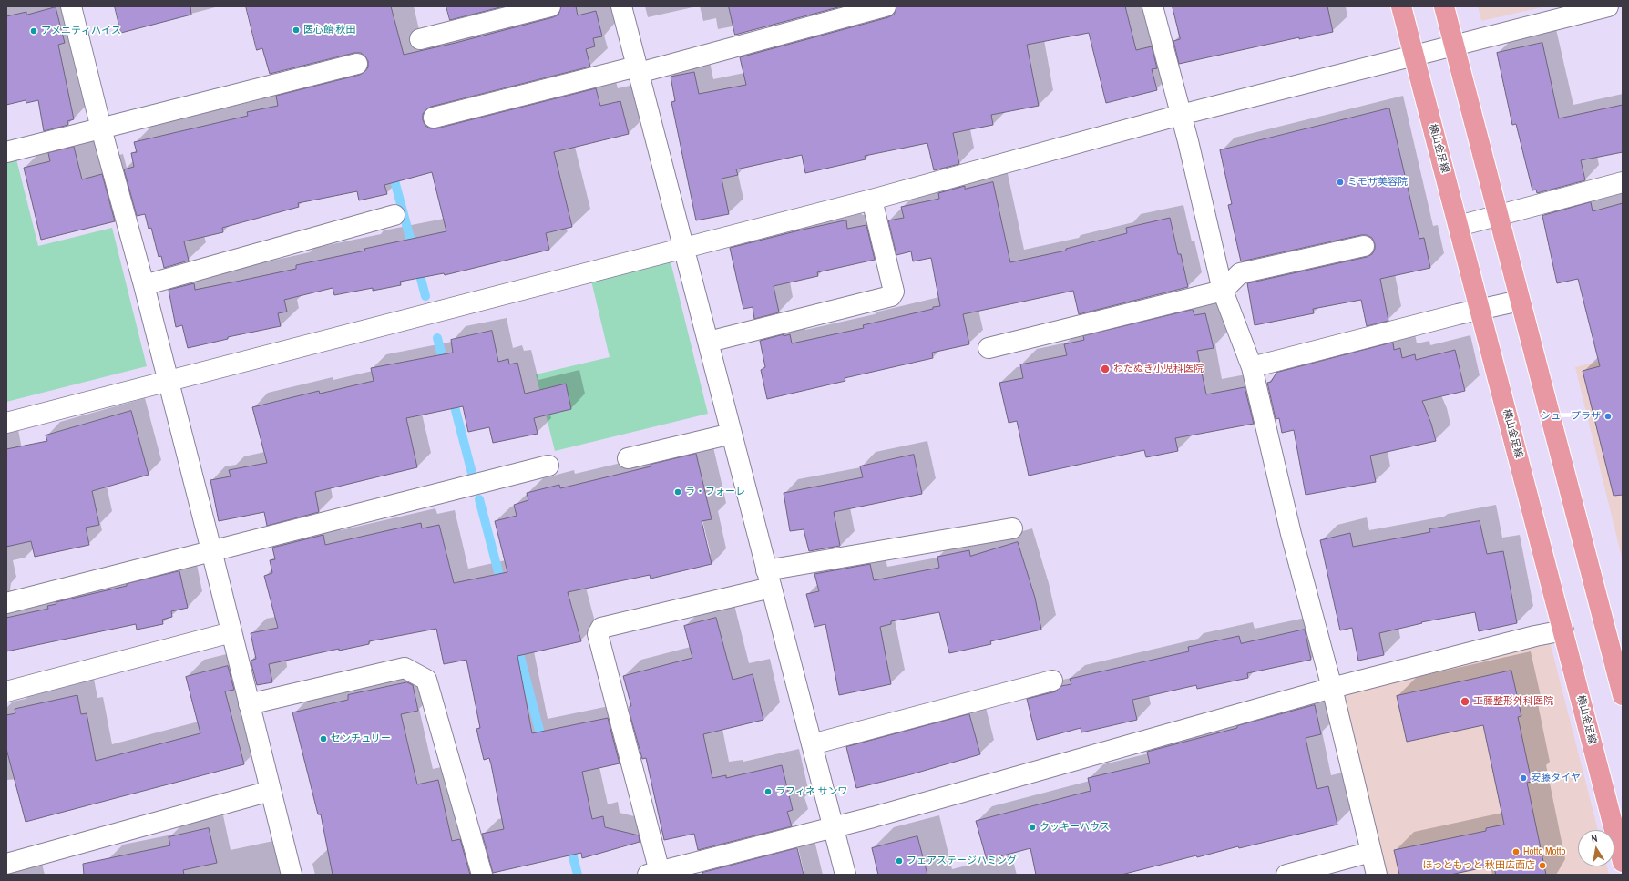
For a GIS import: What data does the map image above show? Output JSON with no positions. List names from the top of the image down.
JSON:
{
  "streets": {
    "main road": ["横山金足線"]
  },
  "places": [
    "医心館 秋田",
    "アメニティハイス",
    "ミモザ美容院",
    "わたぬき小児科医院",
    "シュープラザ",
    "ラ・フォーレ",
    "工藤整形外科医院",
    "センチュリー",
    "安藤タイヤ",
    "ラフィネ サンワ",
    "クッキーハウス",
    "Hotto Motto",
    "フェアステージハミング",
    "ほっともっと 秋田広面店"
  ],
  "north": "top"
}
